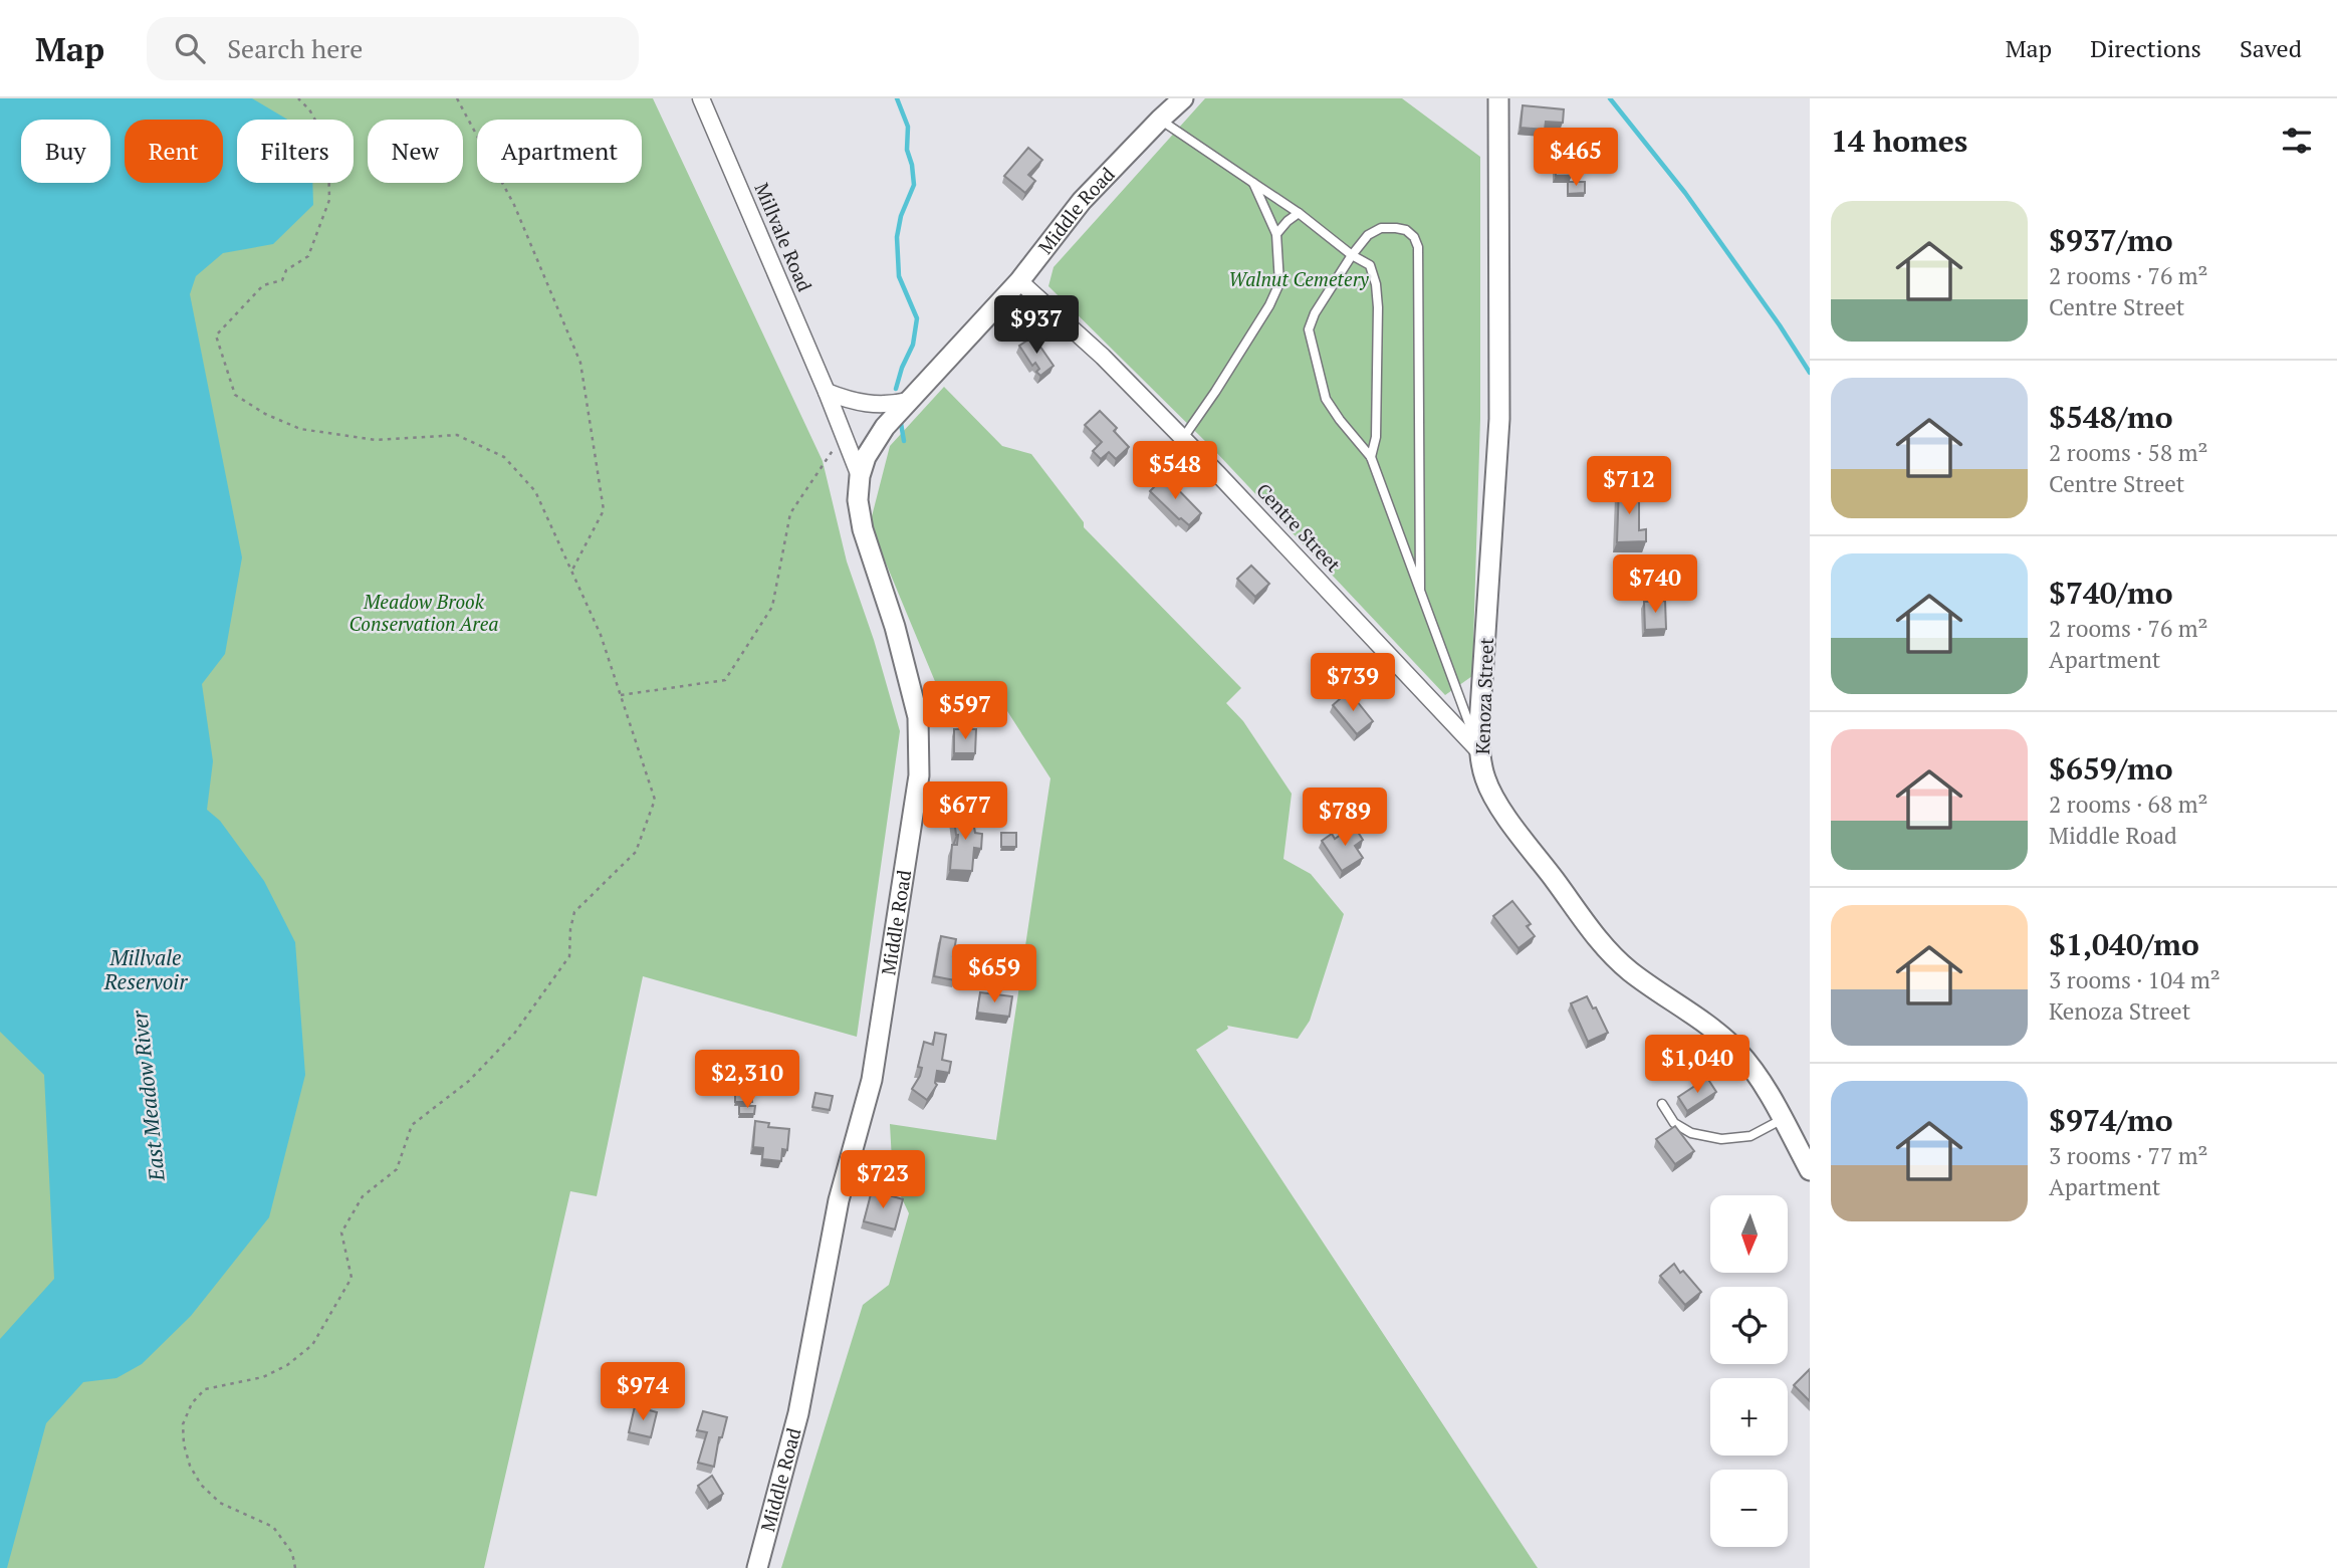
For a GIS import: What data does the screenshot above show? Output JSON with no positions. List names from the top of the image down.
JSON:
{
  "streets": {
    "street": [
      "Middle Road",
      "Millvale Road",
      "Centre Street",
      "Kenoza Street"
    ]
  },
  "crossings": [
    ["Middle Road", "Millvale Road"],
    ["Middle Road", "Centre Street"],
    ["Centre Street", "Kenoza Street"]
  ],
  "water": ["Millvale Reservoir", "East Meadow River"],
  "parks": ["Walnut Cemetery", "Meadow Brook Conservation Area"],
  "north": "bottom",
  "page": {
    "header": "Map",
    "search": "Search here",
    "nav": ["Map", "Directions", "Saved"],
    "heading": "14 homes",
    "chip": [
      "Buy",
      "Rent",
      "Filters",
      "New",
      "Apartment"
    ],
    "price": [
      "$465",
      "$937",
      "$548",
      "$712",
      "$740",
      "$739",
      "$597",
      "$677",
      "$789",
      "$659",
      "$1,040",
      "$2,310",
      "$723",
      "$974"
    ],
    "list": [
      {
        "name": "$937/mo",
        "note": "2 rooms · 76 m² · Centre Street"
      },
      {
        "name": "$548/mo",
        "note": "2 rooms · 58 m² · Centre Street"
      },
      {
        "name": "$740/mo",
        "note": "2 rooms · 76 m² · Apartment"
      },
      {
        "name": "$659/mo",
        "note": "2 rooms · 68 m² · Middle Road"
      },
      {
        "name": "$1,040/mo",
        "note": "3 rooms · 104 m² · Kenoza Street"
      },
      {
        "name": "$974/mo",
        "note": "3 rooms · 77 m² · Apartment"
      }
    ],
    "map_buttons": ["+", "−"]
  }
}
